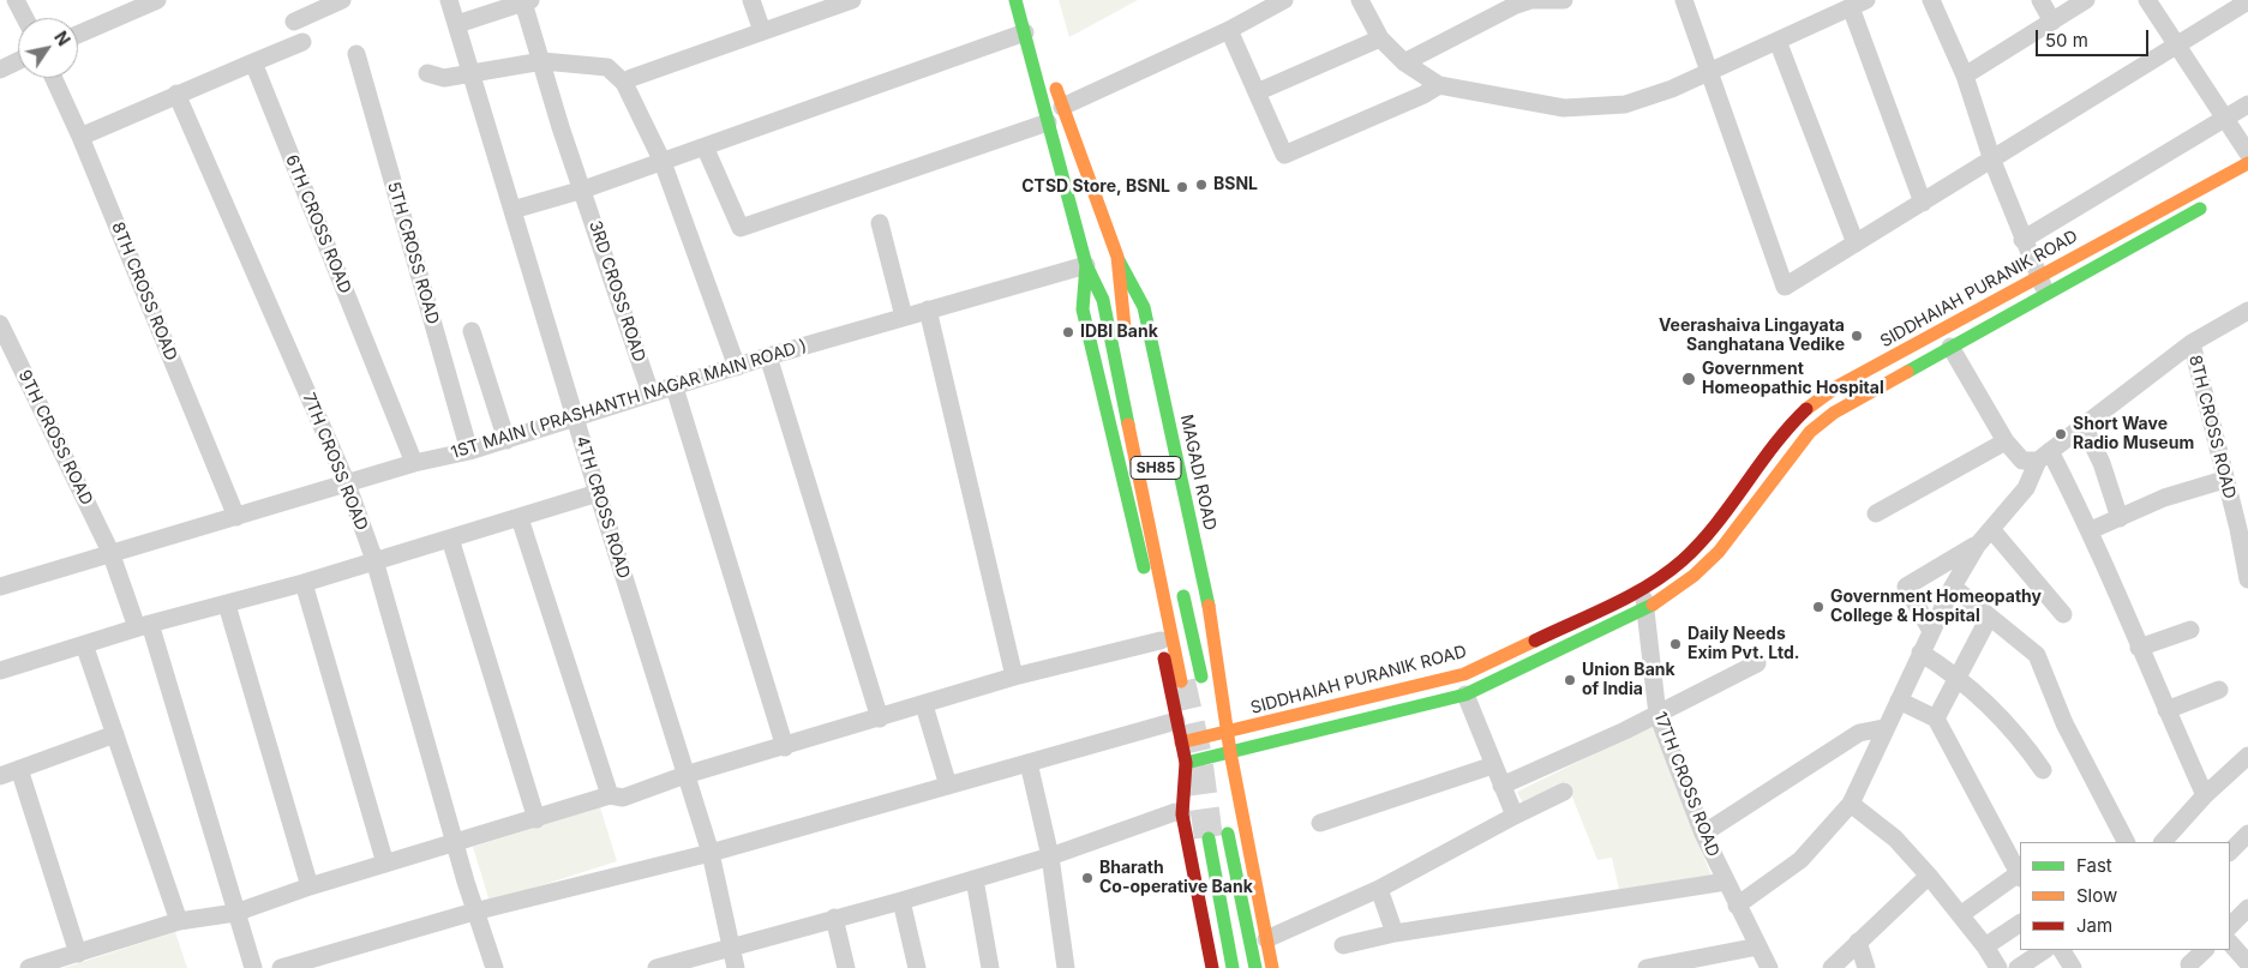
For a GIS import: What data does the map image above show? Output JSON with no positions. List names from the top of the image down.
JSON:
{
  "streets": {
    "main road": ["SIDDHAIAH PURANIK ROAD", "SH85", "MAGADI ROAD"],
    "street": [
      "6TH CROSS ROAD",
      "5TH CROSS ROAD",
      "8TH CROSS ROAD",
      "3RD CROSS ROAD",
      "1ST MAIN ( PRASHANTH NAGAR MAIN ROAD )",
      "9TH CROSS ROAD",
      "7TH CROSS ROAD",
      "4TH CROSS ROAD",
      "17TH CROSS ROAD"
    ]
  },
  "crossings": [
    ["6TH CROSS ROAD", "1ST MAIN ( PRASHANTH NAGAR MAIN ROAD )"],
    ["5TH CROSS ROAD", "1ST MAIN ( PRASHANTH NAGAR MAIN ROAD )"],
    ["SIDDHAIAH PURANIK ROAD", "SH85"],
    ["SIDDHAIAH PURANIK ROAD", "MAGADI ROAD"],
    ["SIDDHAIAH PURANIK ROAD", "17TH CROSS ROAD"],
    ["8TH CROSS ROAD", "1ST MAIN ( PRASHANTH NAGAR MAIN ROAD )"],
    ["3RD CROSS ROAD", "1ST MAIN ( PRASHANTH NAGAR MAIN ROAD )"],
    ["1ST MAIN ( PRASHANTH NAGAR MAIN ROAD )", "9TH CROSS ROAD"],
    ["1ST MAIN ( PRASHANTH NAGAR MAIN ROAD )", "7TH CROSS ROAD"],
    ["1ST MAIN ( PRASHANTH NAGAR MAIN ROAD )", "SH85"],
    ["1ST MAIN ( PRASHANTH NAGAR MAIN ROAD )", "4TH CROSS ROAD"],
    ["SH85", "MAGADI ROAD"]
  ],
  "places": [
    "BSNL",
    "CTSD Store, BSNL",
    "IDBI Bank",
    "Veerashaiva Lingayata Sanghatana Vedike",
    "Government Homeopathic Hospital",
    "Short Wave Radio Museum",
    "Government Homeopathy College & Hospital",
    "Daily Needs Exim Pvt. Ltd.",
    "Union Bank of India",
    "Bharath Co-operative Bank"
  ],
  "legend": ["Fast", "Slow", "Jam"],
  "scale_bar": "50 m",
  "north": "top right"
}
